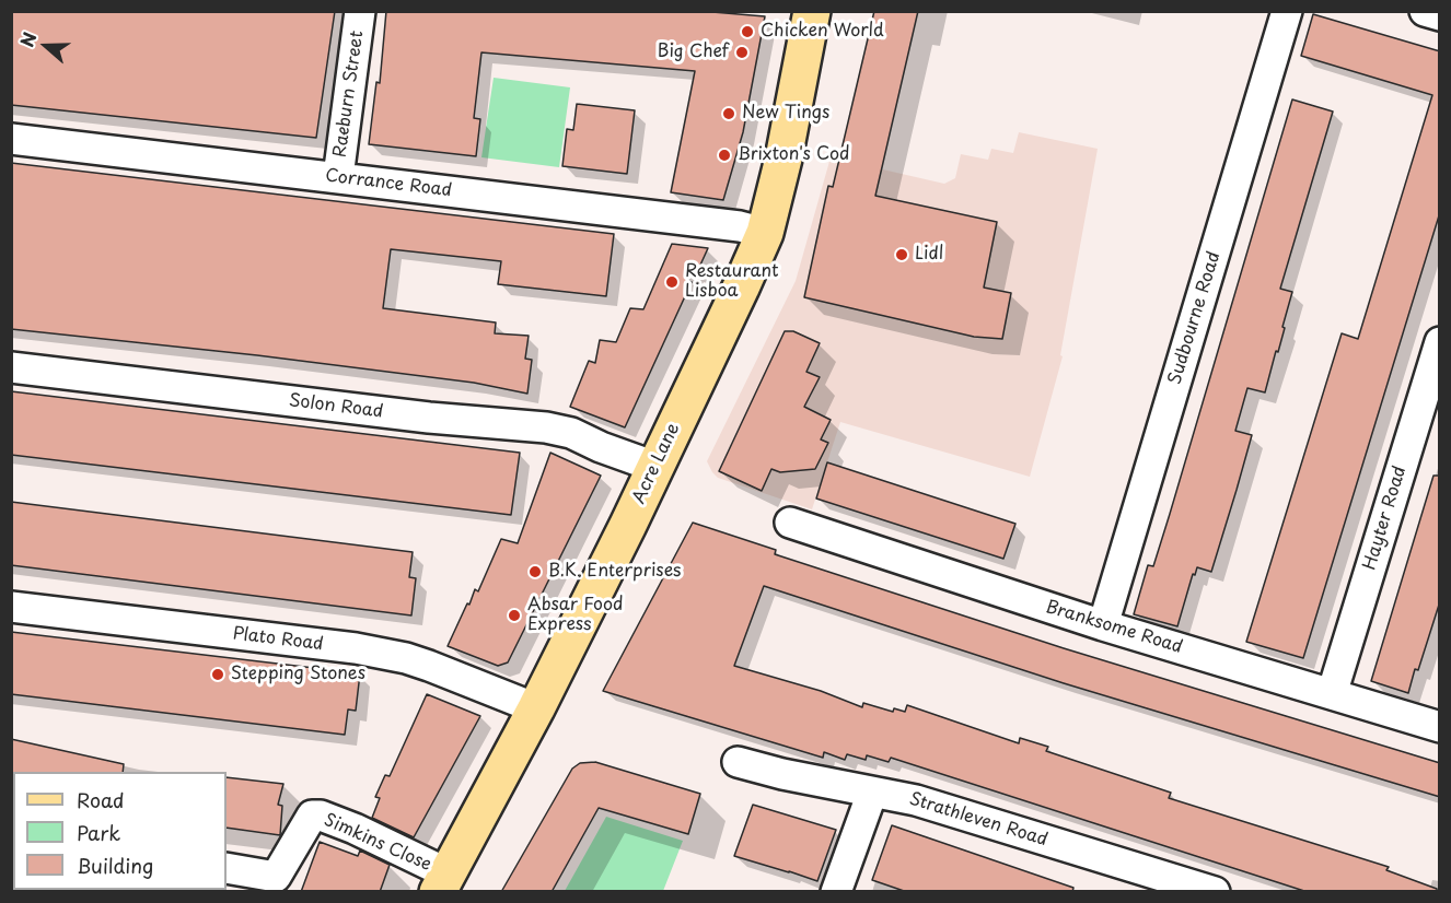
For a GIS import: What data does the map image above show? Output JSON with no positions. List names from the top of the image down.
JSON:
{
  "streets": {
    "main road": ["Acre Lane"],
    "street": [
      "Raeburn Street",
      "Corrance Road",
      "Sudbourne Road",
      "Solon Road",
      "Hayter Road",
      "Branksome Road",
      "Plato Road",
      "Strathleven Road",
      "Simkins Close"
    ]
  },
  "crossings": [
    ["Raeburn Street", "Corrance Road"],
    ["Corrance Road", "Acre Lane"],
    ["Sudbourne Road", "Branksome Road"],
    ["Solon Road", "Acre Lane"],
    ["Acre Lane", "Plato Road"],
    ["Acre Lane", "Simkins Close"],
    ["Hayter Road", "Branksome Road"]
  ],
  "places": [
    "Chicken World",
    "Big Chef",
    "New Tings",
    "Brixton's Cod",
    "Lidl",
    "Restaurant Lisboa",
    "B.K. Enterprises",
    "Absar Food Express",
    "Stepping Stones"
  ],
  "legend": ["Road", "Park", "Building"],
  "north": "left"
}
